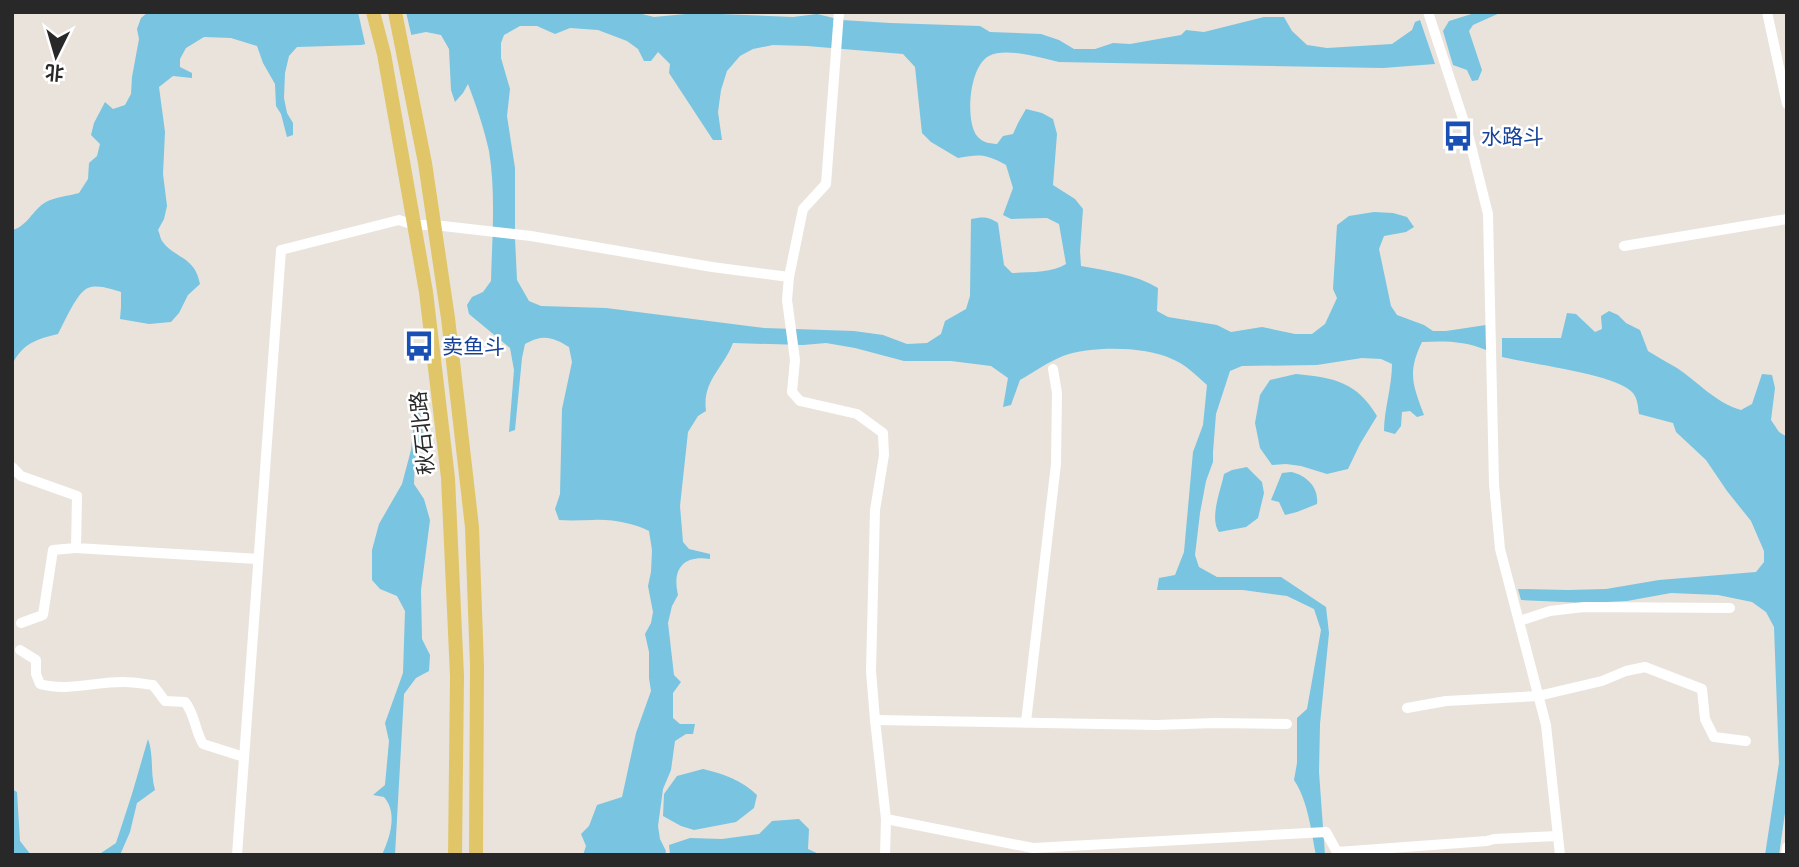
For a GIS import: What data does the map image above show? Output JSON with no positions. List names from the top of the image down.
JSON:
{
  "streets": {
    "main road": ["秋石北路"]
  },
  "places": {
    "bus stop": ["水路斗", "卖鱼斗"]
  },
  "north": "bottom"
}
